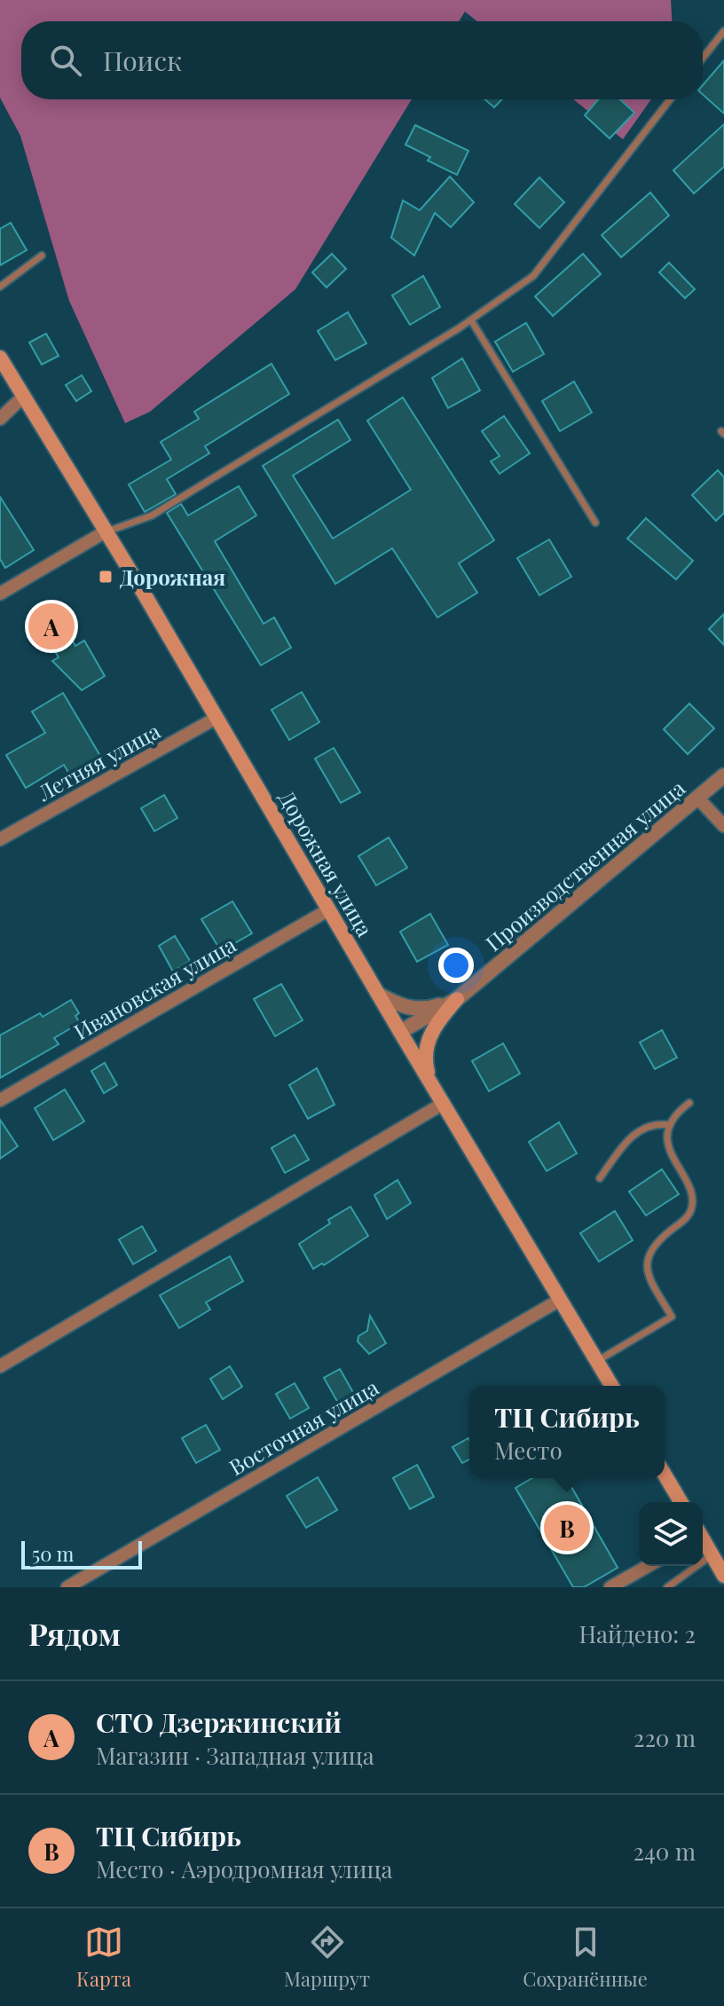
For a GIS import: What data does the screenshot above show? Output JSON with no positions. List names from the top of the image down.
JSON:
{
  "streets": {
    "main road": ["Дорожная улица"],
    "street": [
      "Летняя улица",
      "Производственная улица",
      "Ивановская улица",
      "Восточная улица"
    ]
  },
  "crossings": [
    ["Летняя улица", "Дорожная улица"],
    ["Дорожная улица", "Производственная улица"],
    ["Дорожная улица", "Ивановская улица"],
    ["Дорожная улица", "Восточная улица"]
  ],
  "places": {
    "transit": ["Дорожная"]
  },
  "scale_bar": "50 m",
  "page": {
    "search": "Поиск",
    "pins": ["A", "B"],
    "popup": ["ТЦ Сибирь", "Место"],
    "scale": "50 m",
    "heading": ["Рядом", "Найдено: 2"],
    "list": [
      {
        "mark": "A",
        "name": "СТО Дзержинский",
        "note": "Магазин · Западная улица",
        "value": "220 m"
      },
      {
        "mark": "B",
        "name": "ТЦ Сибирь",
        "note": "Место · Аэродромная улица",
        "value": "240 m"
      }
    ],
    "nav": ["Карта", "Маршрут", "Сохранённые"]
  }
}
